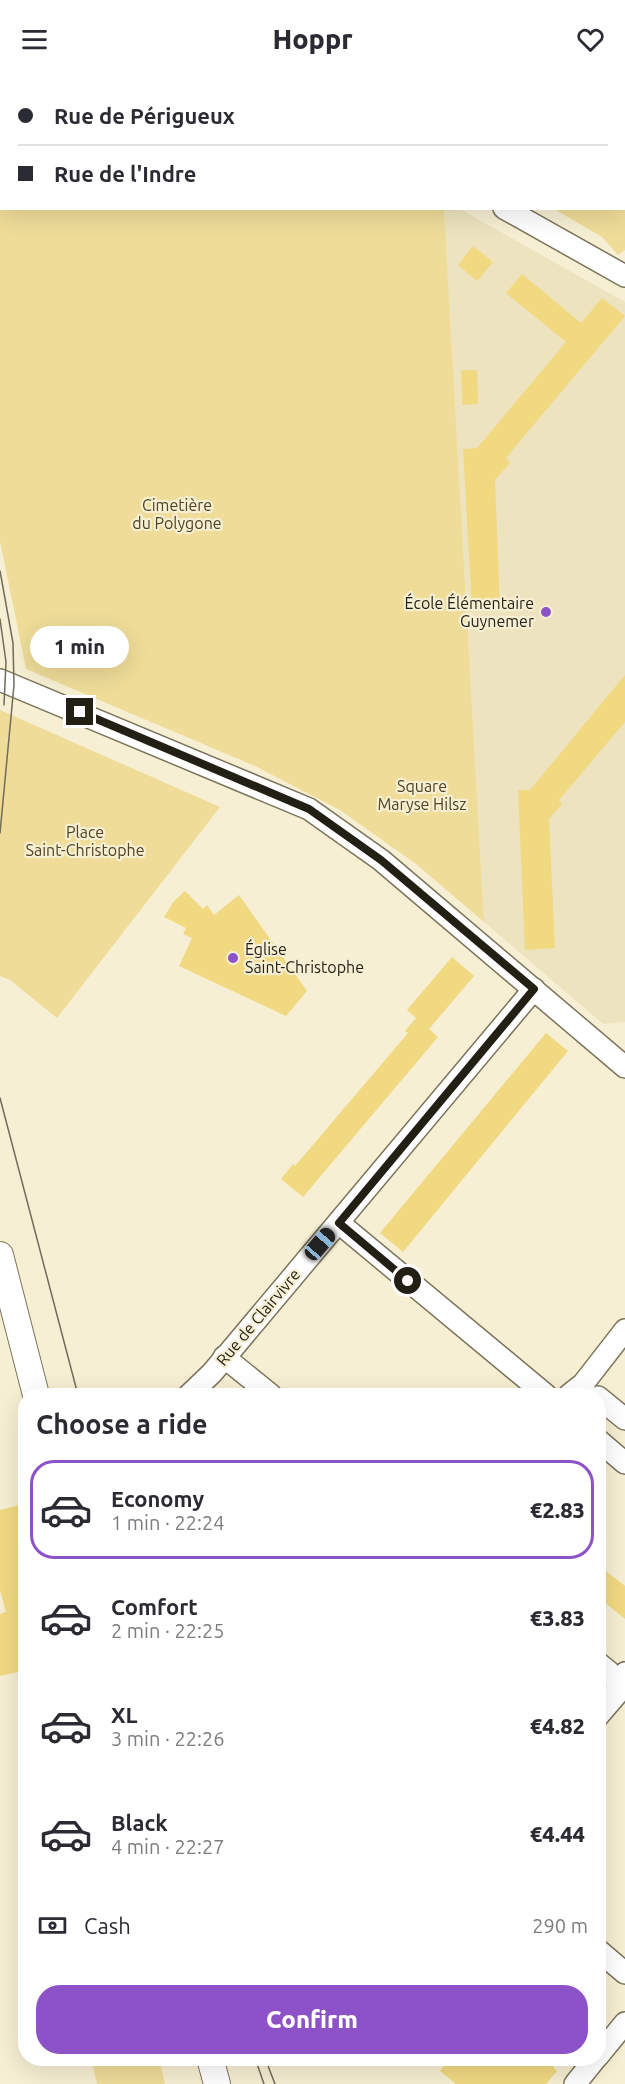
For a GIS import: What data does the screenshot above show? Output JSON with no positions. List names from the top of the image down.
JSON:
{
  "streets": {
    "street": ["Rue de Clairvivre"]
  },
  "parks": ["Cimetière du Polygone", "Square Maryse Hilsz", "Place Saint-Christophe"],
  "places": ["École Élémentaire Guynemer", "Église Saint-Christophe"],
  "page": {
    "header": "Hoppr",
    "banner": ["Rue de Périgueux", "Rue de l'Indre"],
    "bubble": "1 min",
    "heading": "Choose a ride",
    "list": [
      {
        "name": "Economy",
        "note": "1 min · 22:24",
        "value": "€2.83"
      },
      {
        "name": "Comfort",
        "note": "2 min · 22:25",
        "value": "€3.83"
      },
      {
        "name": "XL",
        "note": "3 min · 22:26",
        "value": "€4.82"
      },
      {
        "name": "Black",
        "note": "4 min · 22:27",
        "value": "€4.44"
      }
    ],
    "pay": ["Cash", "290 m"],
    "buttons": "Confirm"
  }
}
